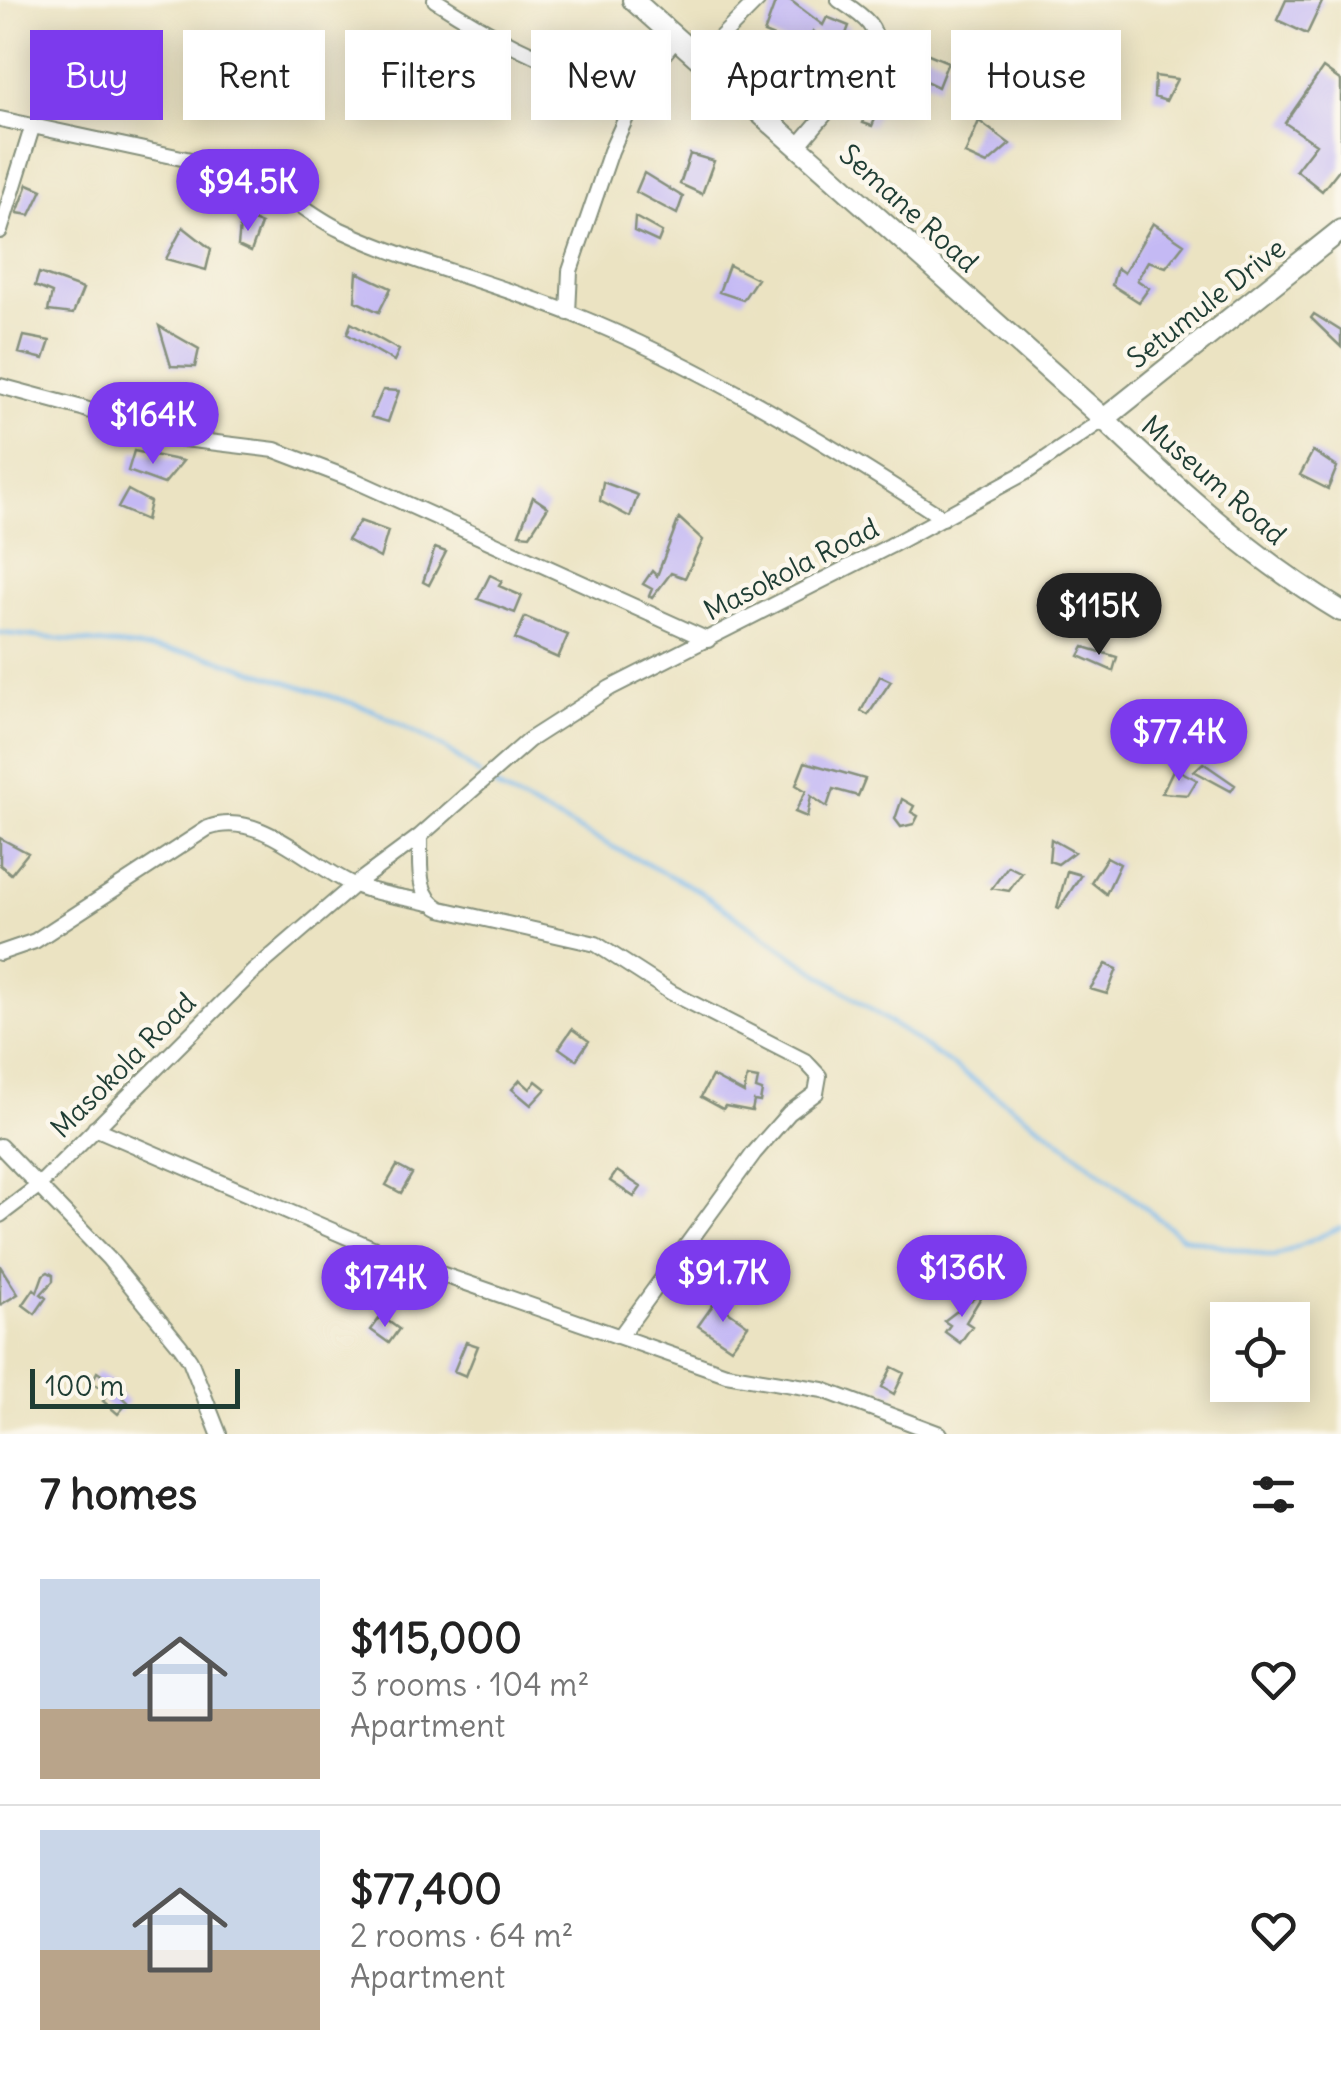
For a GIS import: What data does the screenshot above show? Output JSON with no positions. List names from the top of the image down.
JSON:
{
  "streets": {
    "street": [
      "Semane Road",
      "Setumule Drive",
      "Museum Road",
      "Masokola Road"
    ]
  },
  "crossings": [
    ["Semane Road", "Setumule Drive"],
    ["Semane Road", "Museum Road"],
    ["Semane Road", "Masokola Road"],
    ["Setumule Drive", "Museum Road"],
    ["Setumule Drive", "Masokola Road"],
    ["Museum Road", "Masokola Road"]
  ],
  "scale_bar": "100 m",
  "page": {
    "chip": [
      "Buy",
      "Rent",
      "Filters",
      "New",
      "Apartment",
      "House"
    ],
    "price": [
      "$94.5K",
      "$164K",
      "$115K",
      "$77.4K",
      "$136K",
      "$91.7K",
      "$174K"
    ],
    "scale": "100 m",
    "heading": "7 homes",
    "list": [
      {
        "name": "$115,000",
        "note": "3 rooms · 104 m² · Apartment"
      },
      {
        "name": "$77,400",
        "note": "2 rooms · 64 m² · Apartment"
      }
    ]
  }
}
